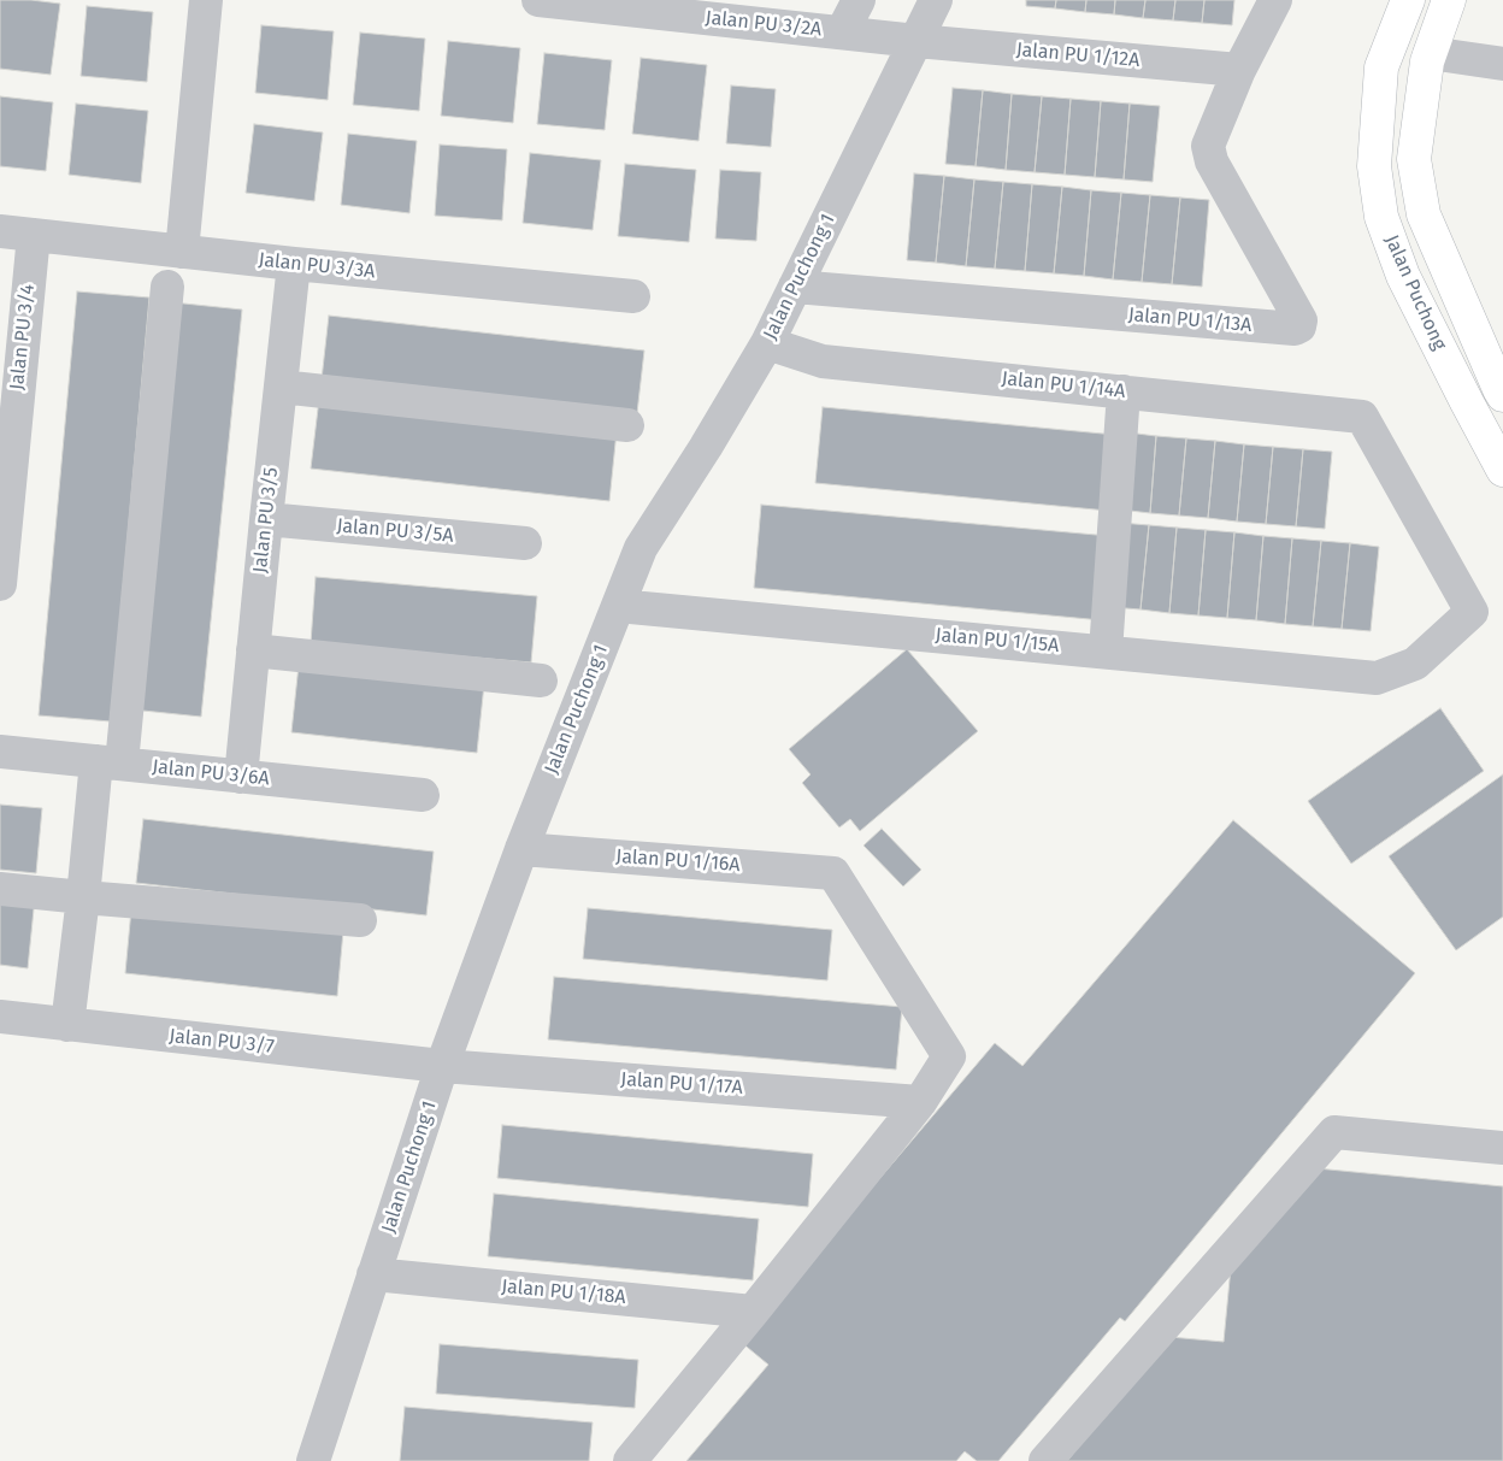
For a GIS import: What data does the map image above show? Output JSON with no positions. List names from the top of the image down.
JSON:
{
  "streets": {
    "main road": ["Jalan Puchong"],
    "street": [
      "Jalan PU 3/2A",
      "Jalan PU 1/12A",
      "Jalan PU 3/3A",
      "Jalan Puchong 1",
      "Jalan PU 1/13A",
      "Jalan PU 3/4",
      "Jalan PU 1/14A",
      "Jalan PU 3/5",
      "Jalan PU 3/5A",
      "Jalan PU 1/15A",
      "Jalan PU 3/6A",
      "Jalan PU 1/16A",
      "Jalan PU 3/7",
      "Jalan PU 1/17A",
      "Jalan PU 1/18A"
    ]
  },
  "crossings": [
    ["Jalan PU 3/2A", "Jalan PU 1/12A"],
    ["Jalan PU 3/2A", "Jalan Puchong 1"],
    ["Jalan PU 1/12A", "Jalan Puchong 1"],
    ["Jalan PU 1/12A", "Jalan PU 1/13A"],
    ["Jalan PU 3/3A", "Jalan PU 3/4"],
    ["Jalan PU 3/3A", "Jalan PU 3/5"],
    ["Jalan Puchong 1", "Jalan PU 1/13A"],
    ["Jalan Puchong 1", "Jalan PU 1/14A"],
    ["Jalan Puchong 1", "Jalan PU 1/15A"],
    ["Jalan Puchong 1", "Jalan PU 1/16A"],
    ["Jalan Puchong 1", "Jalan PU 3/7"],
    ["Jalan Puchong 1", "Jalan PU 1/17A"],
    ["Jalan Puchong 1", "Jalan PU 1/18A"],
    ["Jalan PU 1/14A", "Jalan PU 1/15A"],
    ["Jalan PU 3/5", "Jalan PU 3/5A"],
    ["Jalan PU 3/5", "Jalan PU 3/6A"],
    ["Jalan PU 1/16A", "Jalan PU 1/17A"],
    ["Jalan PU 3/7", "Jalan PU 1/17A"]
  ]
}
